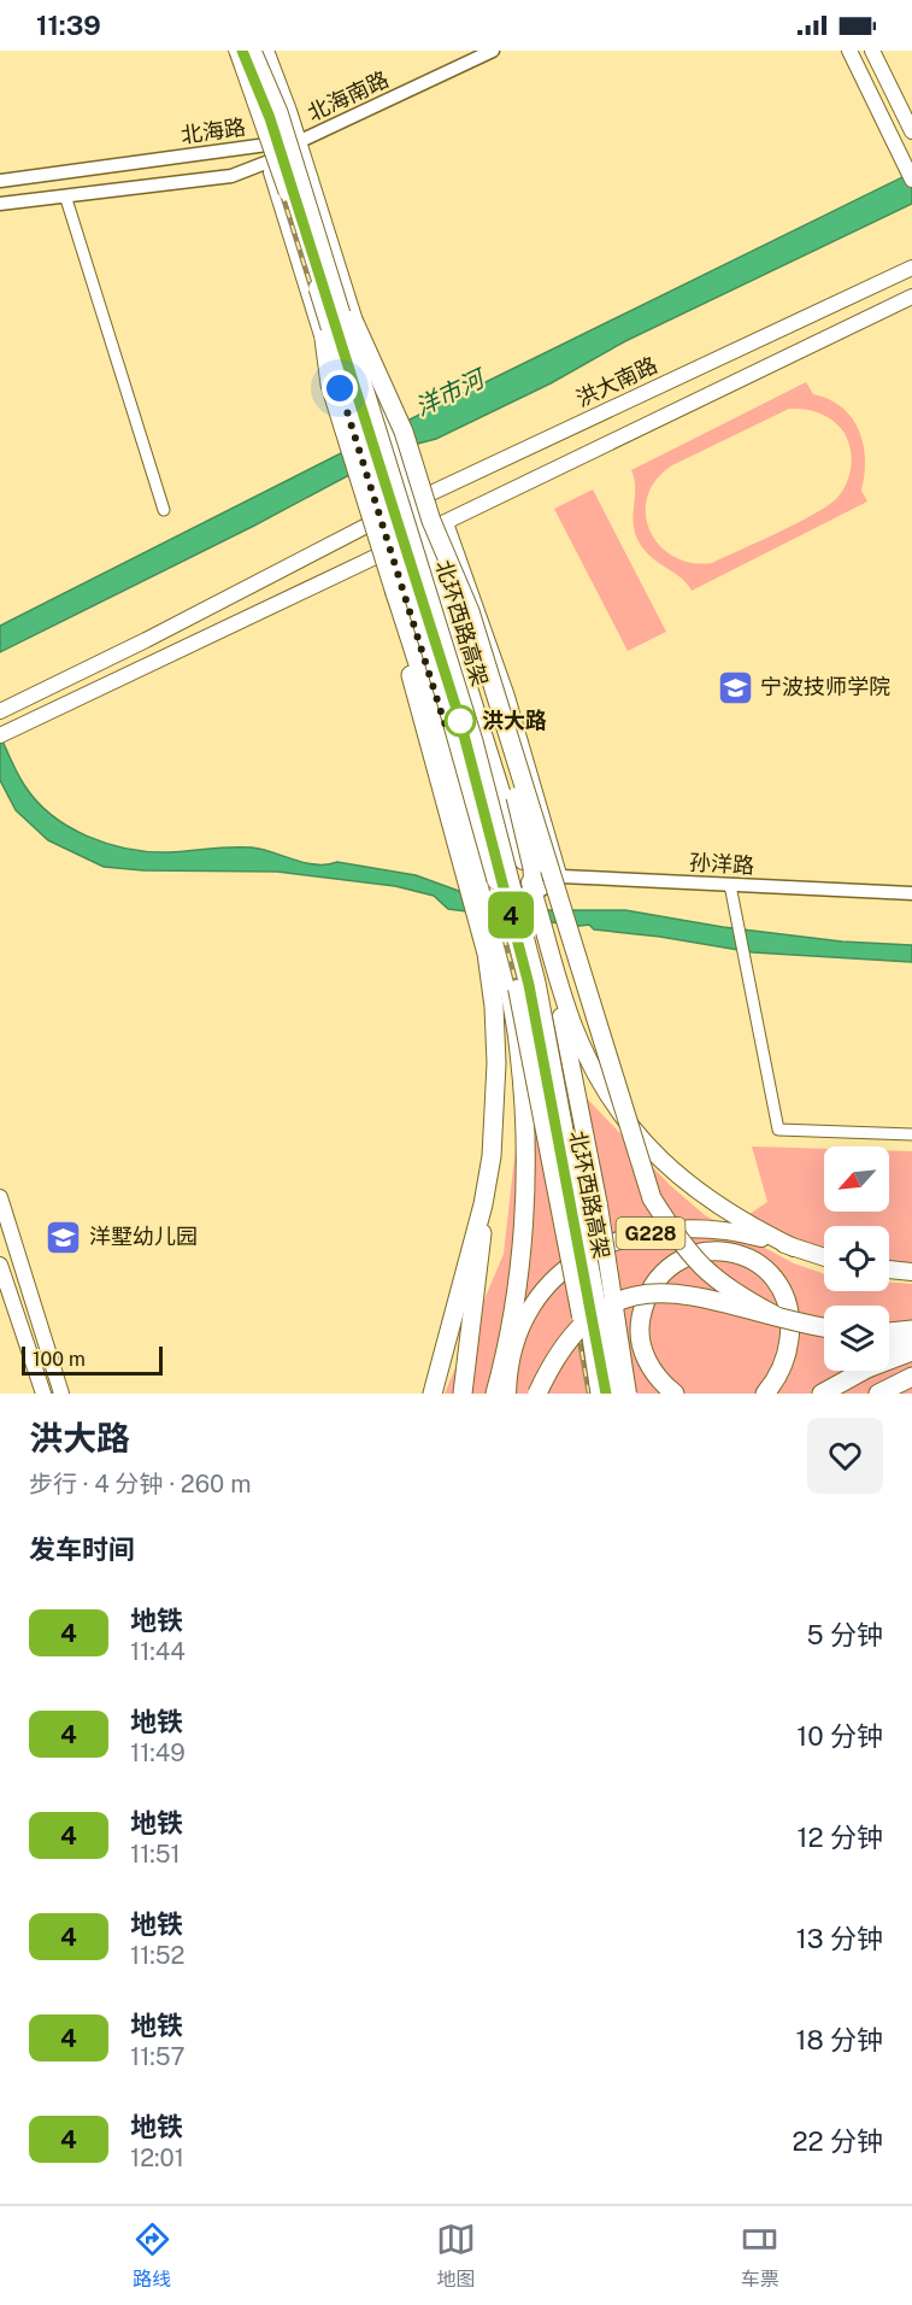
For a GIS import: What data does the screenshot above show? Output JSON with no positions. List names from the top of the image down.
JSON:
{
  "streets": {
    "highway": ["北环西路高架"],
    "main road": ["洪大南路", "G228"],
    "street": ["北海南路", "北海路", "孙洋路"]
  },
  "crossings": [
    ["北海南路", "北海路"]
  ],
  "water": ["洋市河"],
  "places": {
    "school or university": ["宁波技师学院", "洋墅幼儿园"],
    "other": ["洪大路"]
  },
  "lines": ["metro line 4"],
  "scale_bar": "100 m",
  "north": "bottom left",
  "page": {
    "status": "11:39",
    "on_map": "4",
    "scale": "100 m",
    "heading": [
      ["洪大路", "步行 · 4 分钟 · 260 m"],
      "发车时间"
    ],
    "list": [
      {
        "mark": "4",
        "name": "地铁",
        "note": "11:44",
        "value": "5 分钟"
      },
      {
        "mark": "4",
        "name": "地铁",
        "note": "11:49",
        "value": "10 分钟"
      },
      {
        "mark": "4",
        "name": "地铁",
        "note": "11:51",
        "value": "12 分钟"
      },
      {
        "mark": "4",
        "name": "地铁",
        "note": "11:52",
        "value": "13 分钟"
      },
      {
        "mark": "4",
        "name": "地铁",
        "note": "11:57",
        "value": "18 分钟"
      },
      {
        "mark": "4",
        "name": "地铁",
        "note": "12:01",
        "value": "22 分钟"
      }
    ],
    "tabs": ["路线", "地图", "车票"]
  }
}
